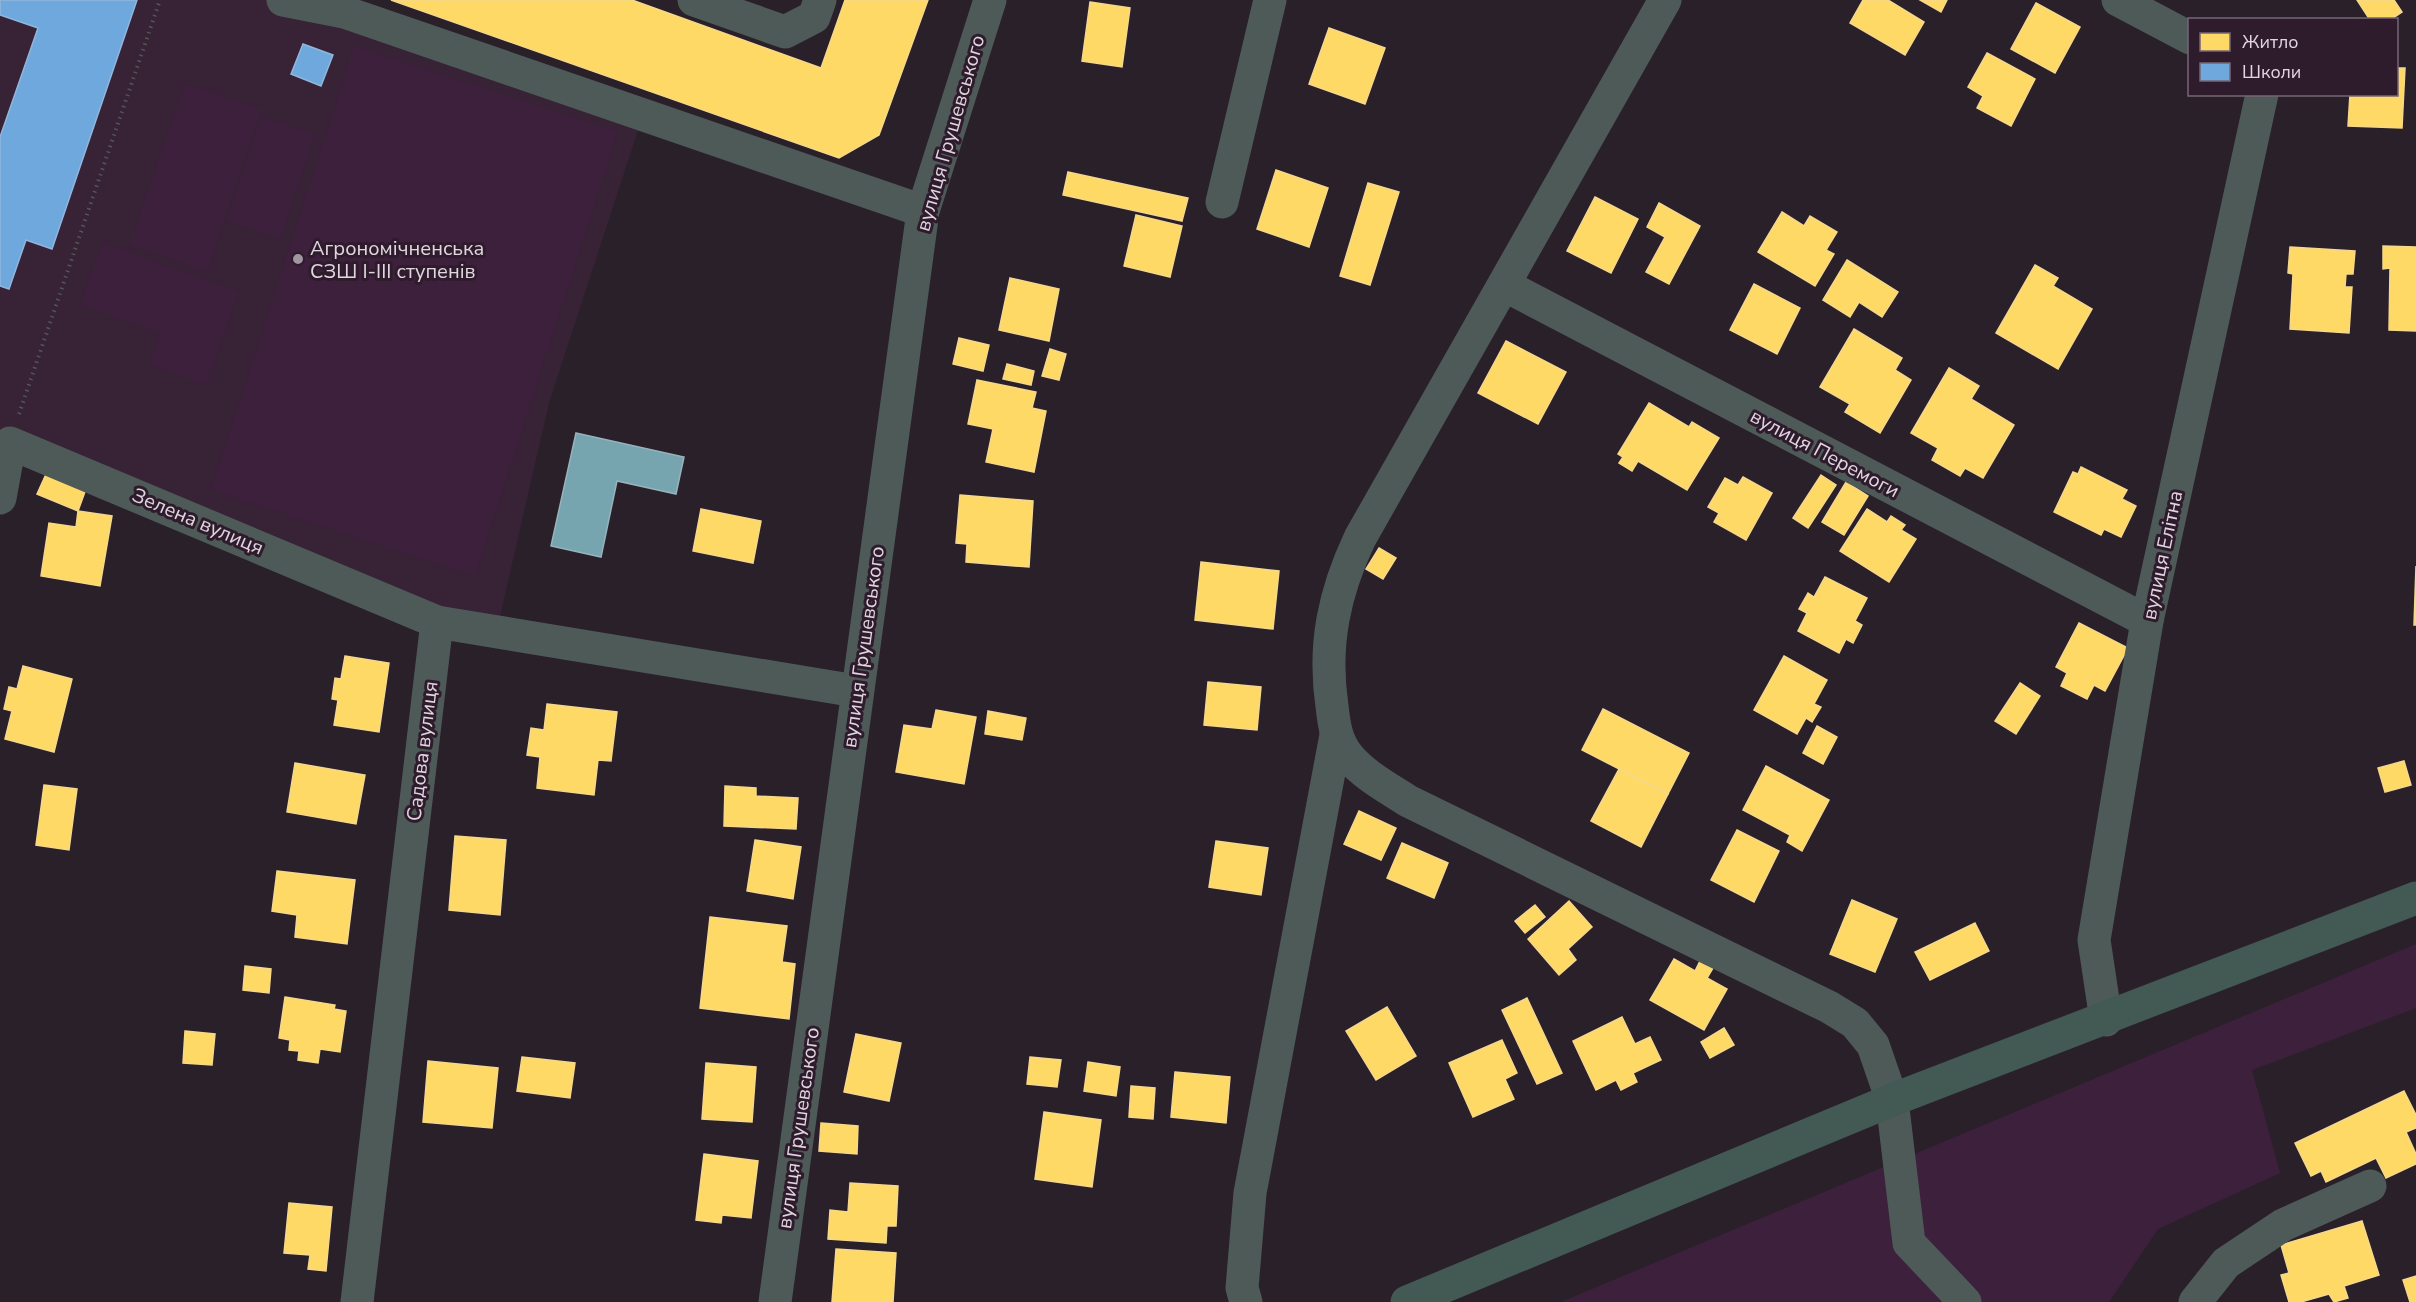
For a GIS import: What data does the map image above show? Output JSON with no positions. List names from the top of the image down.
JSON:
{
  "streets": {
    "street": [
      "вулиця Грушевського",
      "вулиця Перемоги",
      "Зелена вулиця",
      "вулиця Елітна",
      "Садова вулиця"
    ]
  },
  "crossings": [
    ["вулиця Перемоги", "вулиця Елітна"],
    ["Зелена вулиця", "Садова вулиця"]
  ],
  "places": ["Агрономічненська СЗШ І-ІІІ ступенів"],
  "legend": ["Житло", "Школи"]
}
